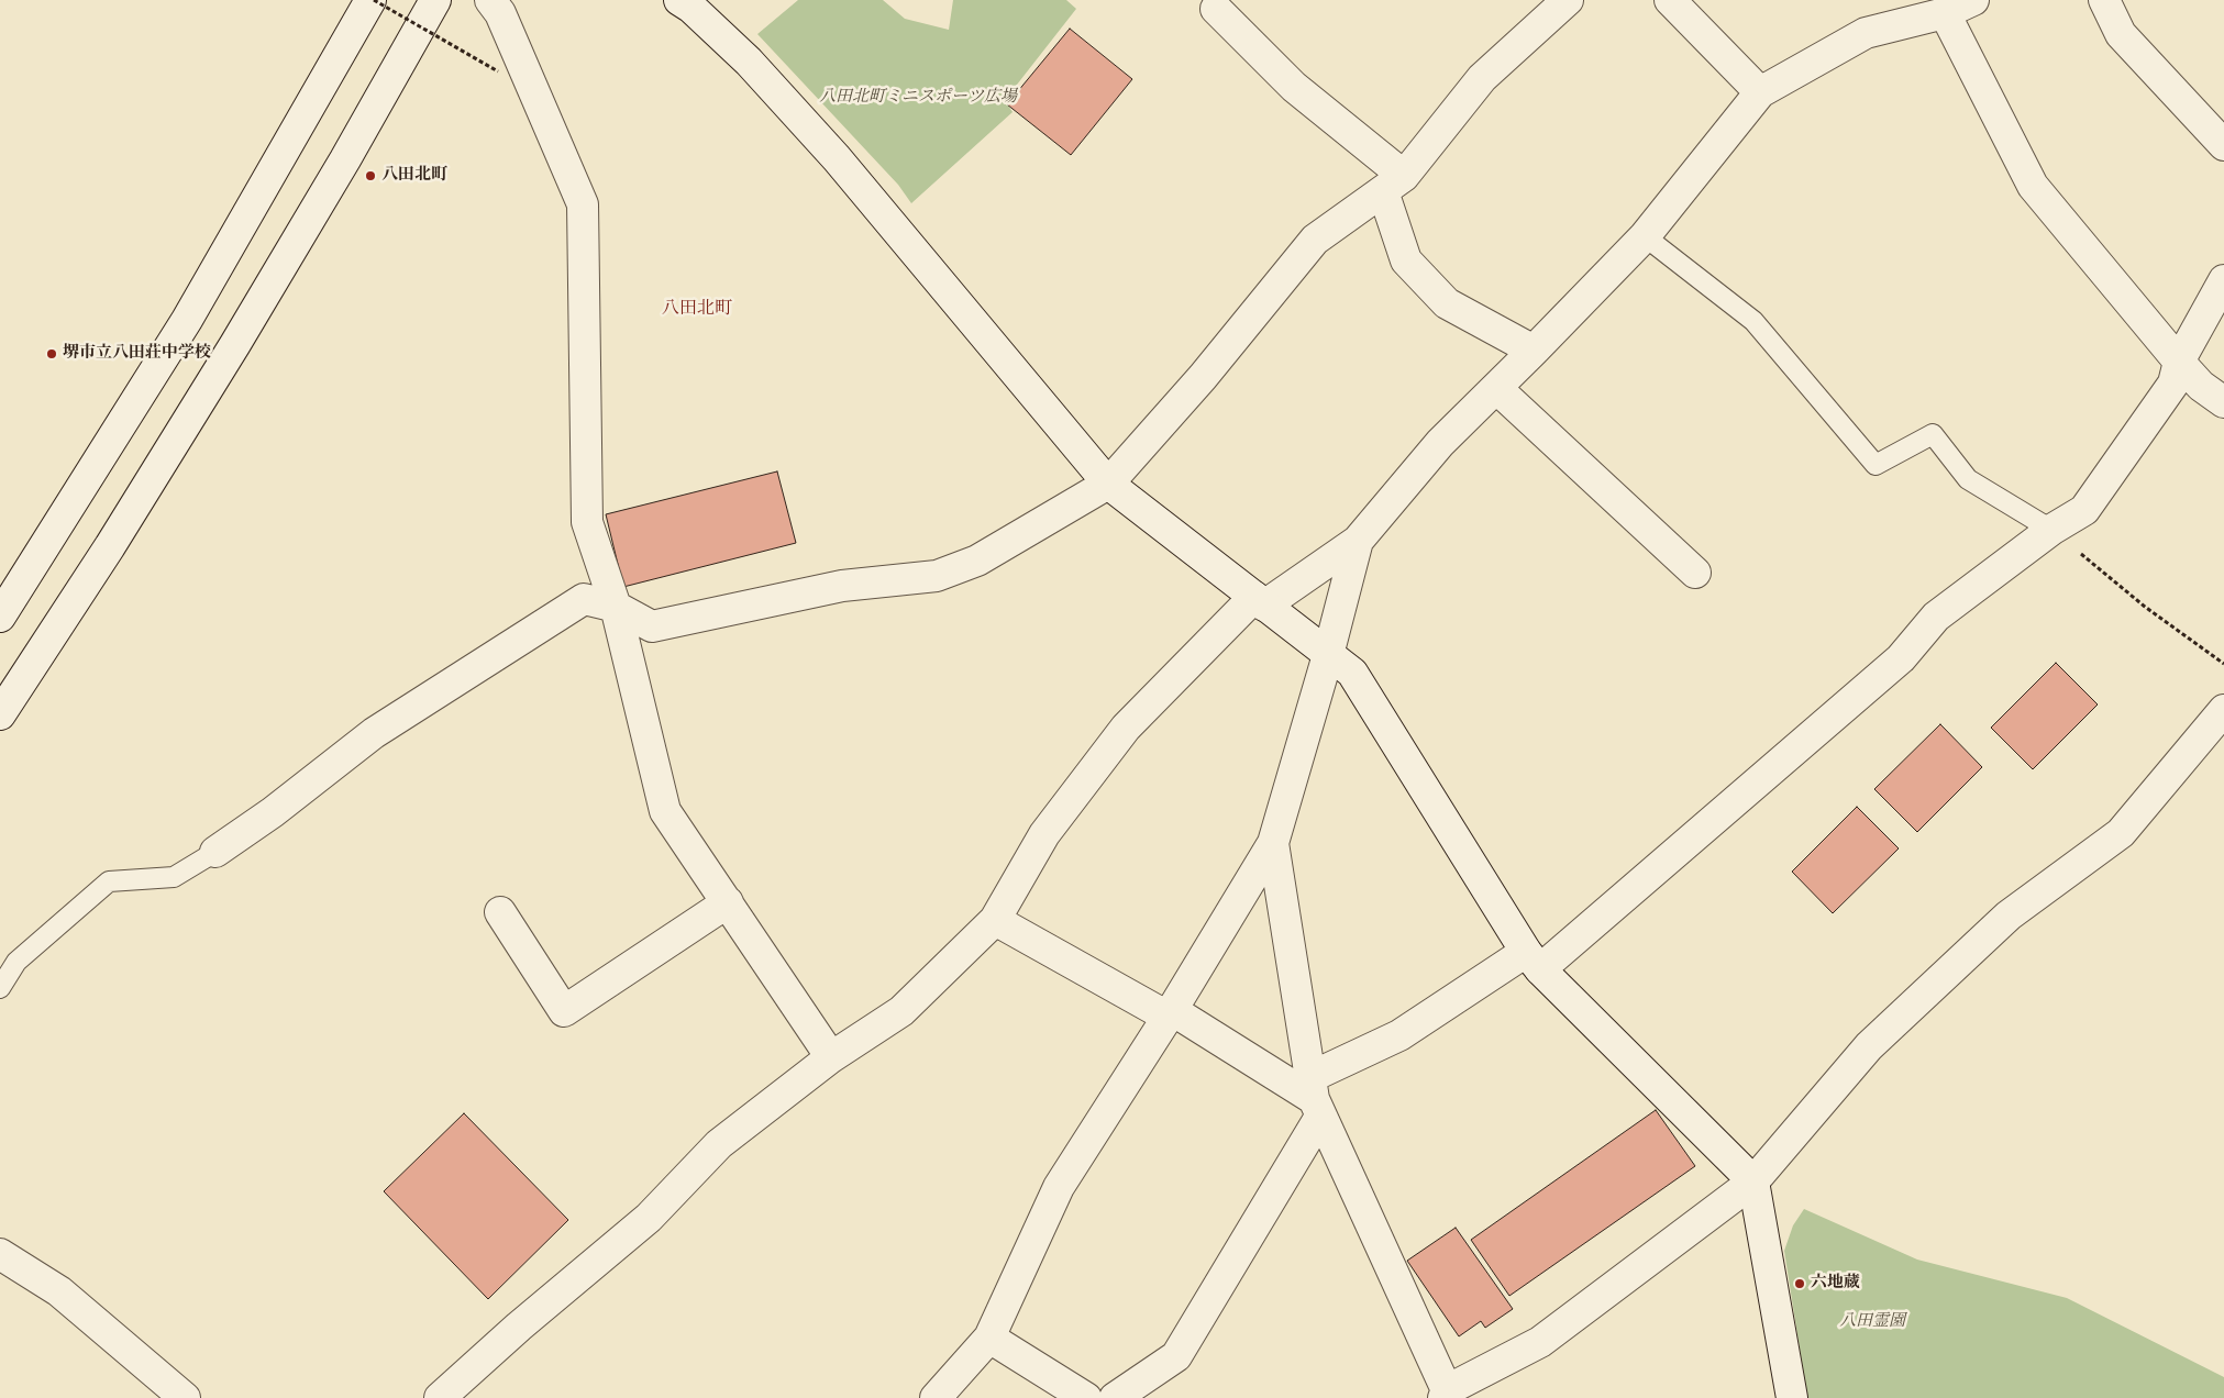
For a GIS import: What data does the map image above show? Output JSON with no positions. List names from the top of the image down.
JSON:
{
  "districts": ["八田北町"],
  "parks": ["八田北町ミニスポーツ広場", "八田霊園"],
  "places": ["八田北町", "堺市立八田荘中学校", "六地蔵"]
}
